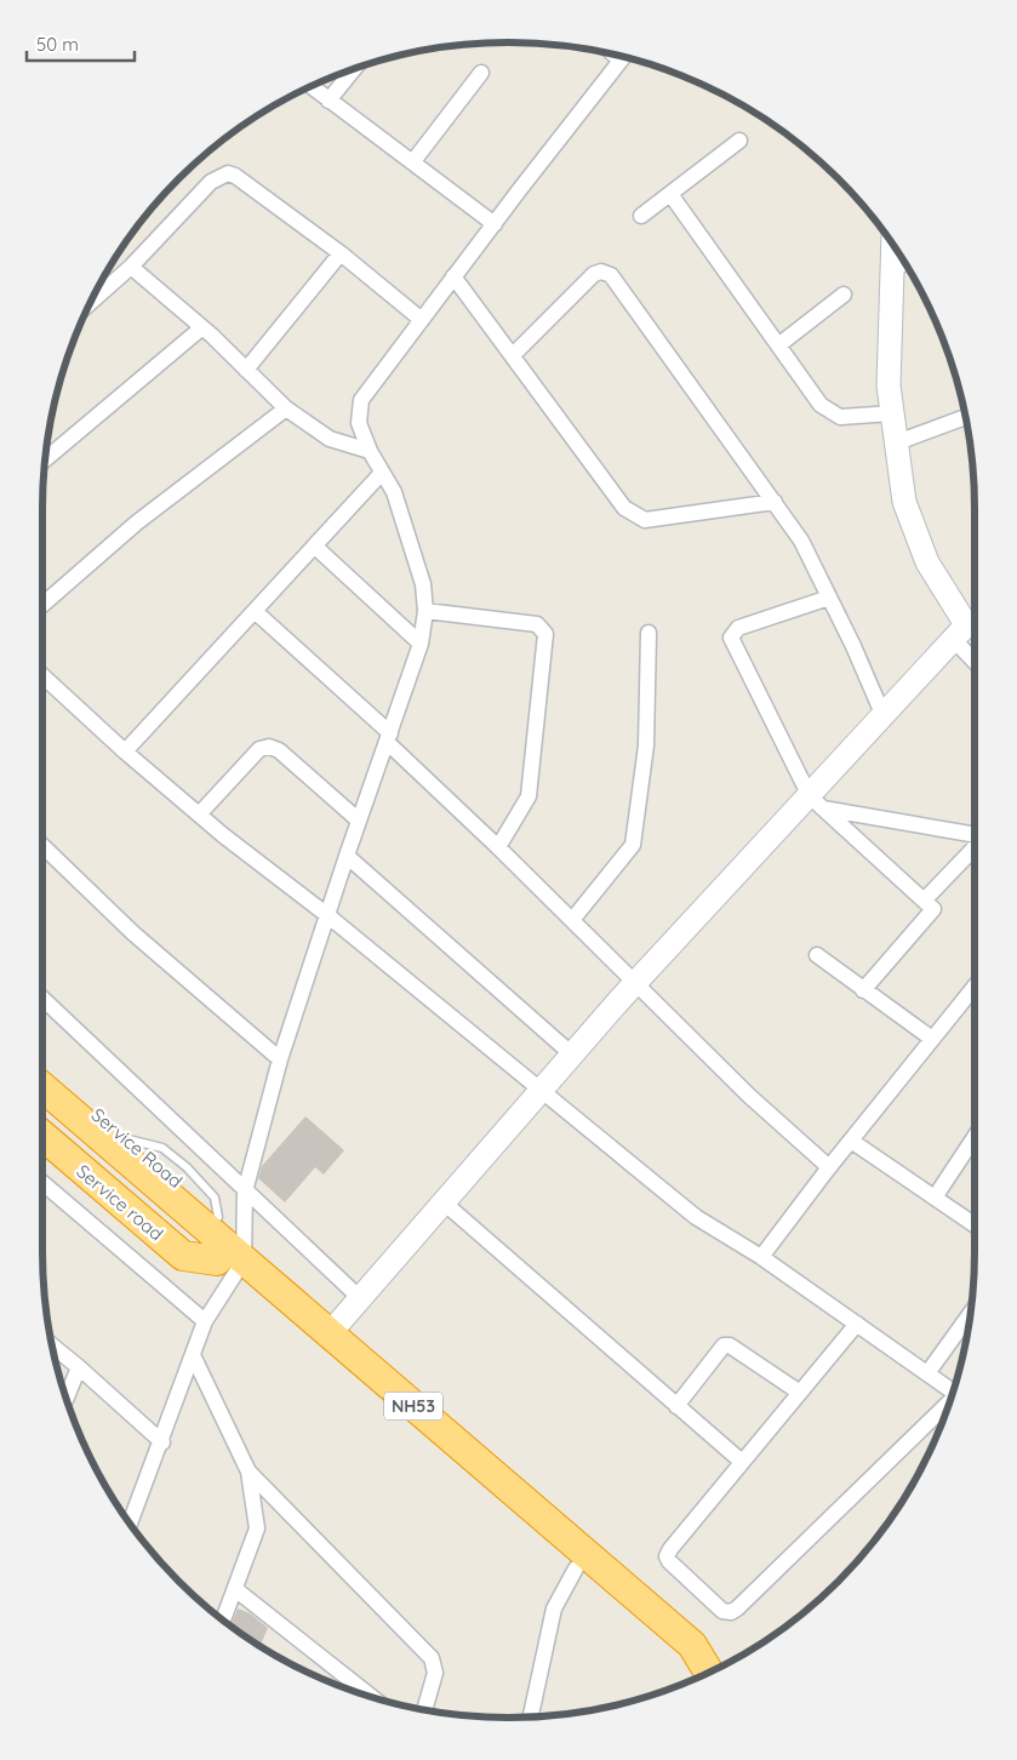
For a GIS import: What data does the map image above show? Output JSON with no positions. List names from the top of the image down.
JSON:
{
  "streets": {
    "highway": ["Service Road", "Service road", "NH53"]
  },
  "crossings": [
    ["Service Road", "Service road"],
    ["Service Road", "NH53"],
    ["Service road", "NH53"]
  ],
  "scale_bar": "50 m"
}
